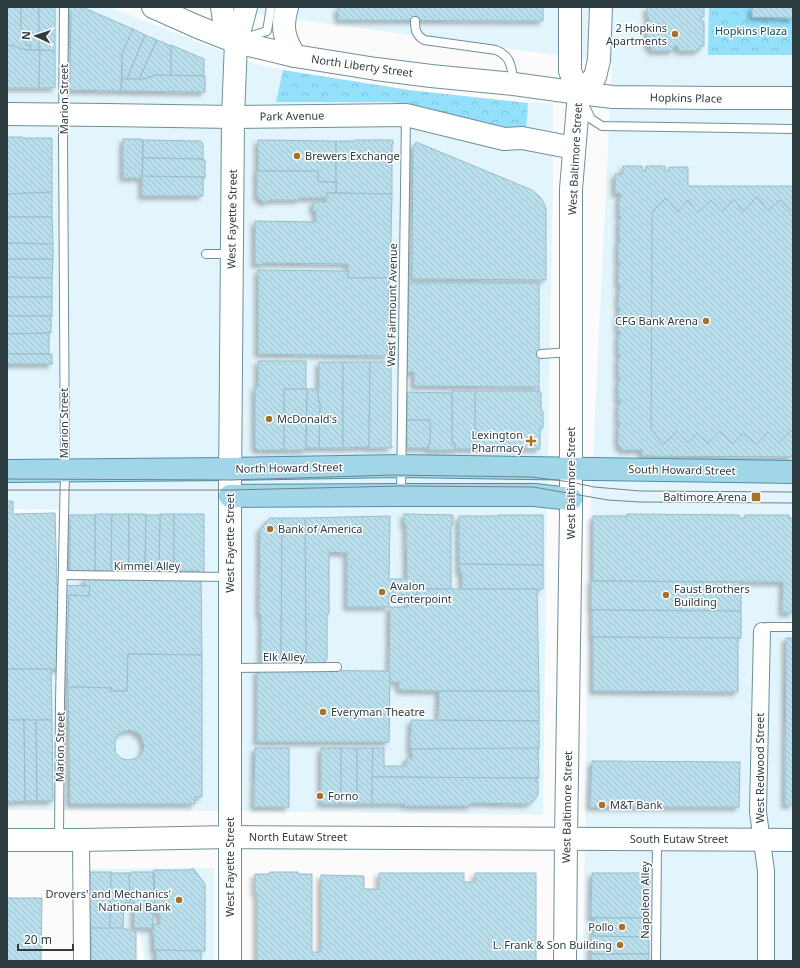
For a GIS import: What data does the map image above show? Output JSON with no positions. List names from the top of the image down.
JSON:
{
  "streets": {
    "main road": [
      "North Liberty Street",
      "Hopkins Place",
      "Park Avenue",
      "West Baltimore Street",
      "West Fayette Street",
      "North Howard Street",
      "South Howard Street",
      "North Eutaw Street",
      "South Eutaw Street"
    ],
    "street": ["West Redwood Street"],
    "lane": [
      "Marion Street",
      "West Fairmount Avenue",
      "Kimmel Alley",
      "Elk Alley",
      "Napoleon Alley"
    ]
  },
  "crossings": [
    ["North Liberty Street", "Hopkins Place"],
    ["North Liberty Street", "West Baltimore Street"],
    ["North Liberty Street", "West Fayette Street"],
    ["Hopkins Place", "West Baltimore Street"],
    ["Marion Street", "Park Avenue"],
    ["Marion Street", "North Howard Street"],
    ["Marion Street", "Kimmel Alley"],
    ["Marion Street", "North Eutaw Street"],
    ["Park Avenue", "West Baltimore Street"],
    ["Park Avenue", "West Fayette Street"],
    ["Park Avenue", "West Fairmount Avenue"],
    ["West Baltimore Street", "North Howard Street"],
    ["West Baltimore Street", "South Howard Street"],
    ["West Baltimore Street", "North Eutaw Street"],
    ["West Baltimore Street", "South Eutaw Street"],
    ["West Fayette Street", "North Howard Street"],
    ["West Fayette Street", "Kimmel Alley"],
    ["West Fayette Street", "Elk Alley"],
    ["West Fayette Street", "North Eutaw Street"],
    ["West Fairmount Avenue", "North Howard Street"],
    ["North Howard Street", "South Howard Street"],
    ["West Redwood Street", "South Eutaw Street"],
    ["North Eutaw Street", "South Eutaw Street"],
    ["South Eutaw Street", "Napoleon Alley"]
  ],
  "parks": ["Hopkins Plaza"],
  "places": {
    "other": [
      "2 Hopkins Apartments",
      "Brewers Exchange",
      "CFG Bank Arena",
      "McDonald's",
      "Bank of America",
      "Avalon Centerpoint",
      "Faust Brothers Building",
      "Everyman Theatre",
      "Forno",
      "M&T Bank",
      "Drovers' and Mechanics' National Bank",
      "Pollo",
      "L. Frank & Son Building"
    ],
    "health": ["Lexington Pharmacy"],
    "transit": ["Baltimore Arena"]
  },
  "scale_bar": "20 m",
  "north": "left"
}
